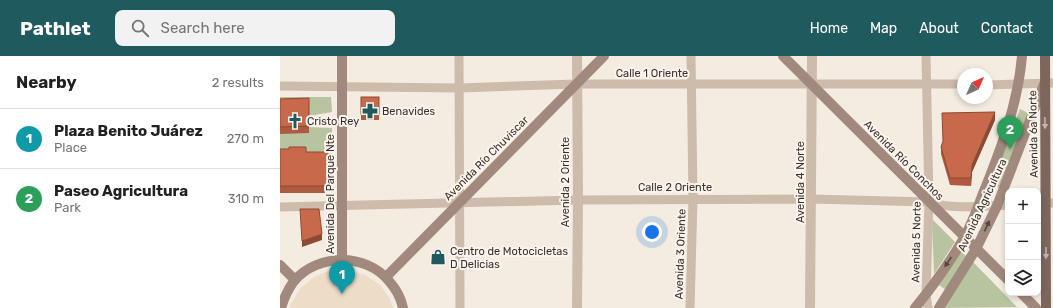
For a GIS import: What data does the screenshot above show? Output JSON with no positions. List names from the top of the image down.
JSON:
{
  "streets": {
    "main road": [
      "Avenida 6a Norte",
      "Avenida Río Chuviscar",
      "Avenida Río Conchos",
      "Avenida Del Parque Nte",
      "Avenida Agricultura"
    ],
    "street": [
      "Calle 1 Oriente",
      "Avenida 2 Oriente",
      "Avenida 4 Norte",
      "Calle 2 Oriente",
      "Avenida 5 Norte",
      "Avenida 3 Oriente"
    ]
  },
  "crossings": [
    ["Calle 1 Oriente", "Avenida Río Chuviscar"],
    ["Calle 1 Oriente", "Avenida Río Conchos"],
    ["Calle 1 Oriente", "Avenida 2 Oriente"],
    ["Calle 1 Oriente", "Avenida 4 Norte"],
    ["Calle 1 Oriente", "Avenida Del Parque Nte"],
    ["Calle 1 Oriente", "Avenida 5 Norte"],
    ["Calle 1 Oriente", "Avenida 3 Oriente"],
    ["Avenida 6a Norte", "Avenida Agricultura"],
    ["Avenida Río Chuviscar", "Avenida 2 Oriente"],
    ["Avenida Río Chuviscar", "Calle 2 Oriente"],
    ["Avenida Río Conchos", "Avenida 4 Norte"],
    ["Avenida Río Conchos", "Calle 2 Oriente"],
    ["Avenida Río Conchos", "Avenida Agricultura"],
    ["Avenida Río Conchos", "Avenida 5 Norte"],
    ["Avenida 2 Oriente", "Calle 2 Oriente"],
    ["Avenida 4 Norte", "Calle 2 Oriente"],
    ["Calle 2 Oriente", "Avenida Del Parque Nte"],
    ["Calle 2 Oriente", "Avenida Agricultura"],
    ["Calle 2 Oriente", "Avenida 5 Norte"],
    ["Calle 2 Oriente", "Avenida 3 Oriente"],
    ["Avenida Agricultura", "Avenida 5 Norte"]
  ],
  "one_way": ["Avenida 6a Norte"],
  "places": {
    "pharmacy": ["Benavides"],
    "church": ["Cristo Rey"],
    "shop": ["Centro de Motocicletas D Delicias"]
  },
  "north": "top right",
  "page": {
    "header": "Pathlet",
    "search": "Search here",
    "nav": [
      "Home",
      "Map",
      "About",
      "Contact"
    ],
    "heading": ["Nearby", "2 results"],
    "list": [
      {
        "mark": "1",
        "name": "Plaza Benito Juárez",
        "note": "Place",
        "value": "270 m"
      },
      {
        "mark": "2",
        "name": "Paseo Agricultura",
        "note": "Park",
        "value": "310 m"
      }
    ],
    "pins": ["2", "1"],
    "map_buttons": ["+", "−"]
  }
}
